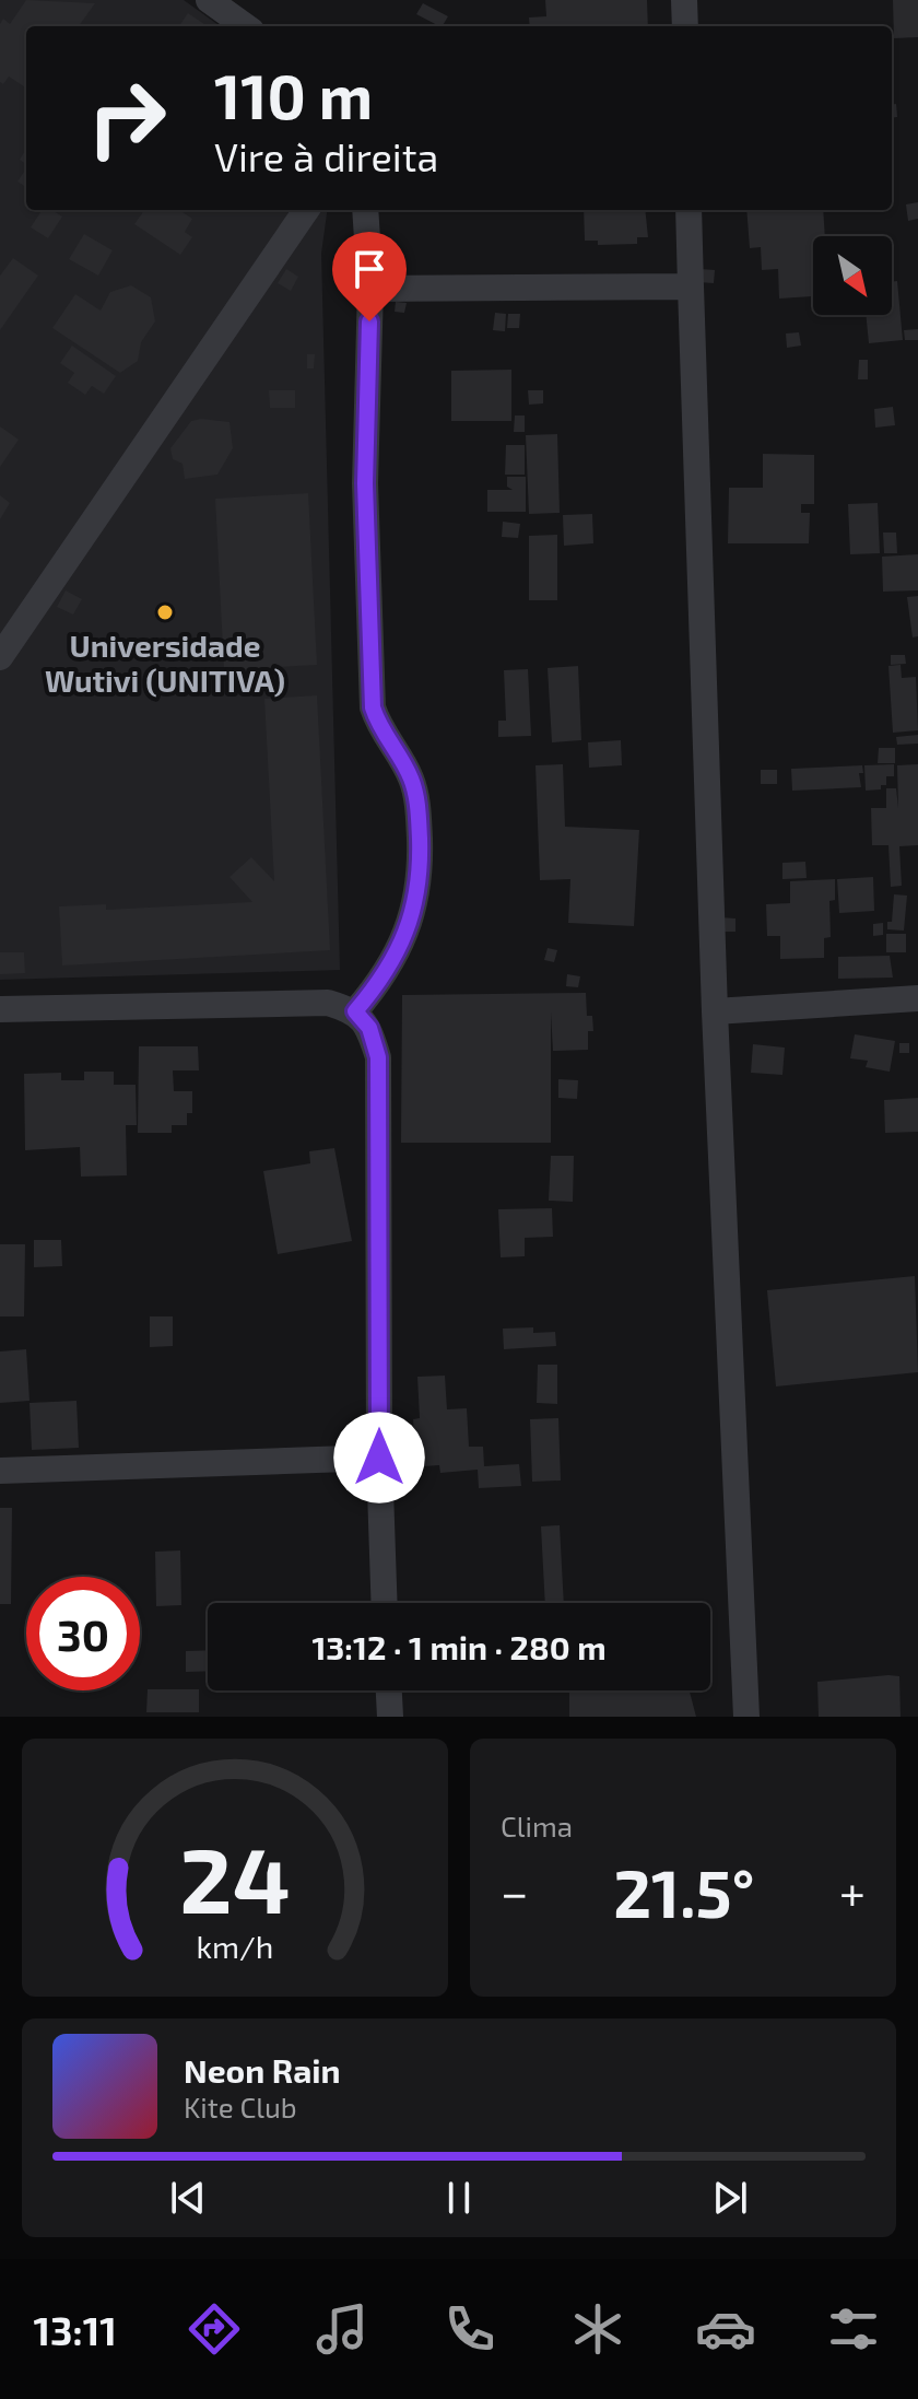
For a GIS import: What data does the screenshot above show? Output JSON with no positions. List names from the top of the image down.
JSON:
{
  "places": ["Universidade Wutivi (UNITIVA)"],
  "north": "bottom right",
  "page": {
    "turn": ["110 m", "Vire à direita"],
    "limit": "30",
    "trip": "13:12 · 1 min · 280 m",
    "tile": "Clima",
    "heat": ["−", "21.5°", "+"],
    "song": ["Neon Rain", "Kite Club"],
    "tabs": "13:11",
    "gauge": ["24", "km/h"]
  }
}
